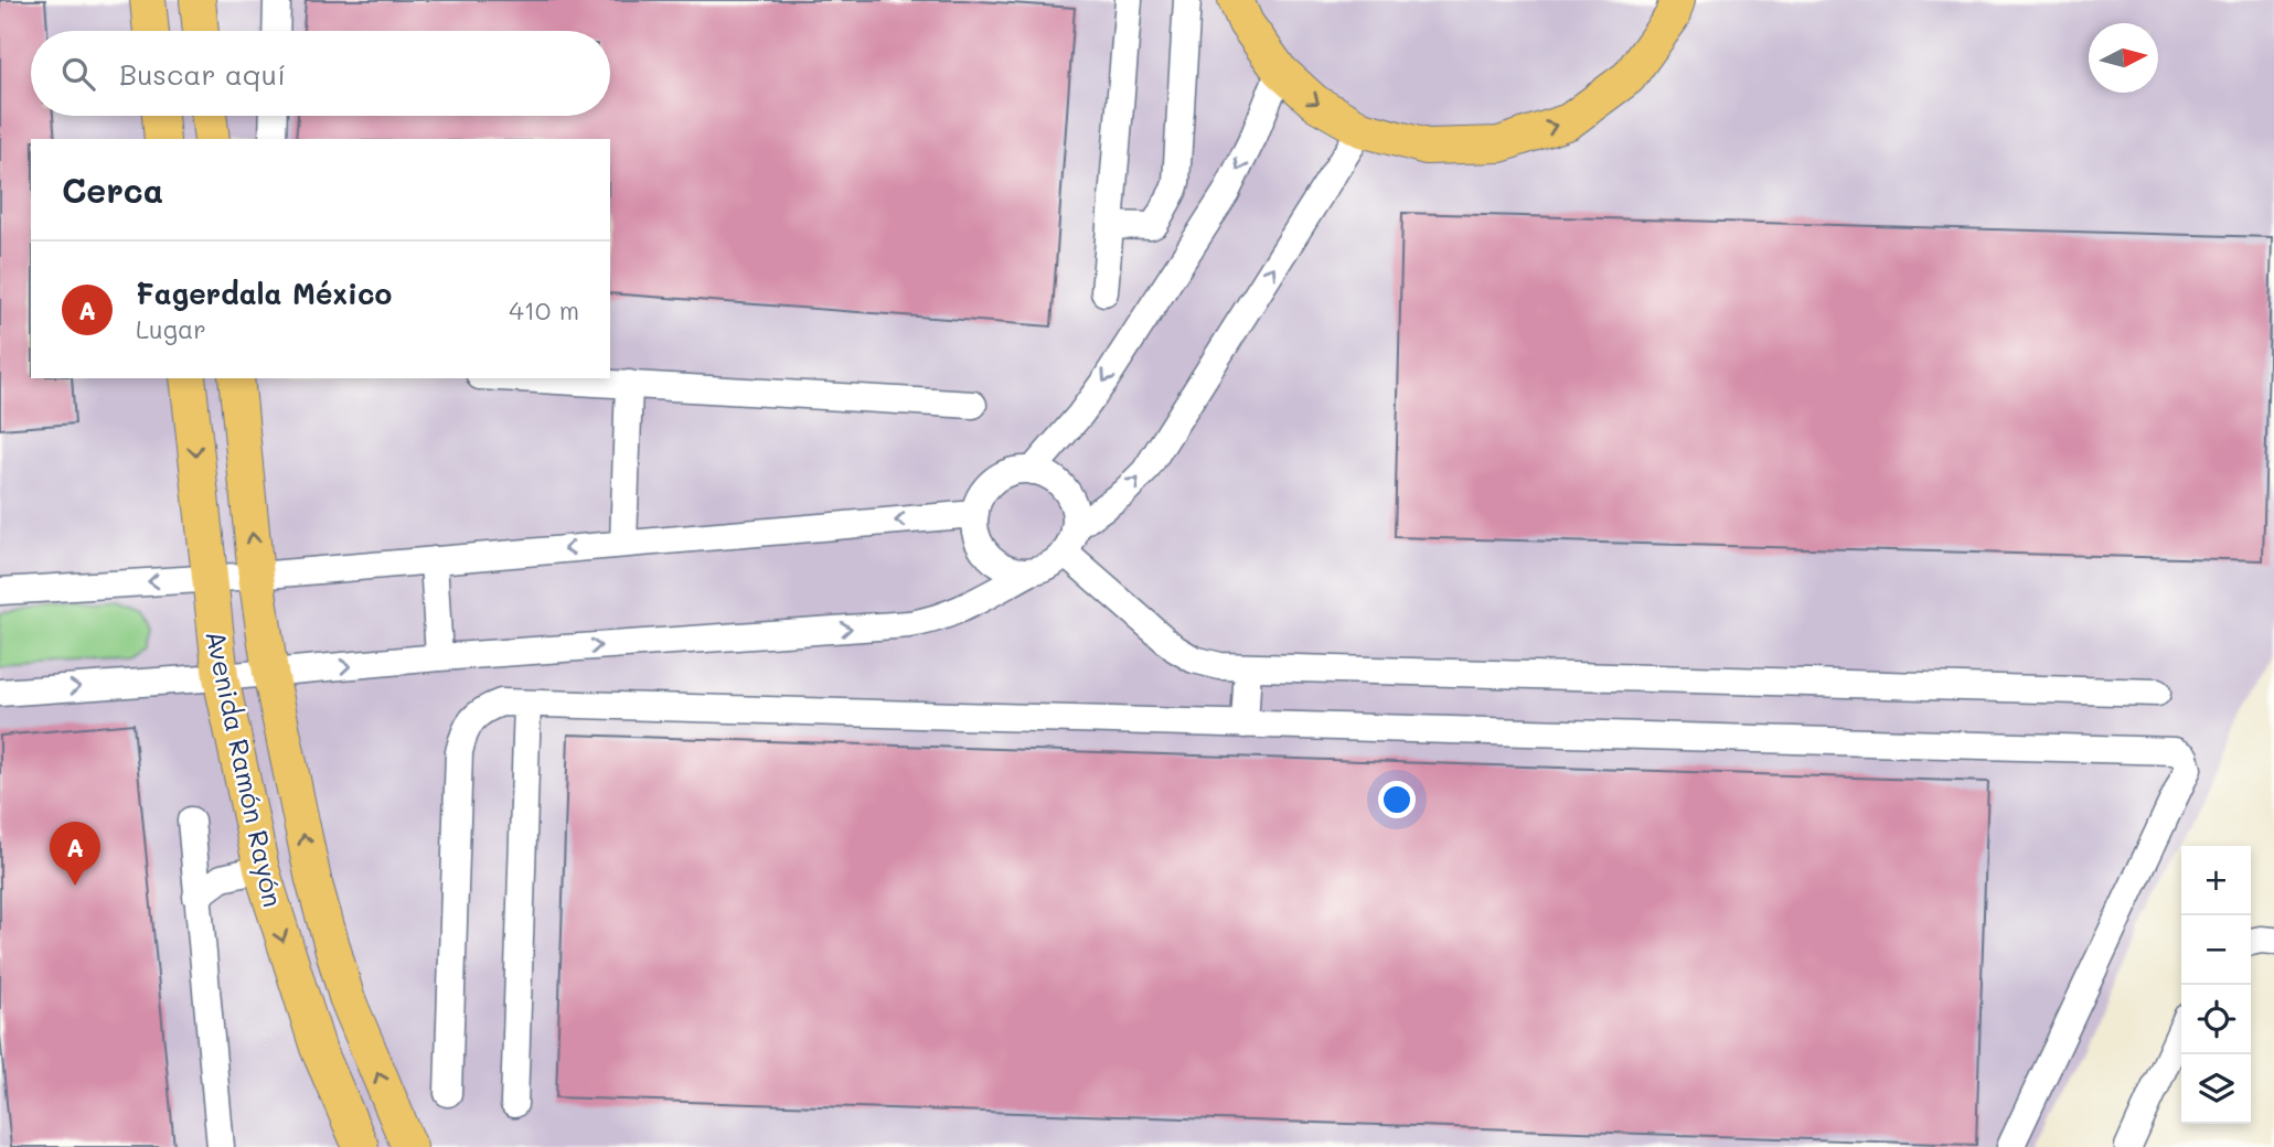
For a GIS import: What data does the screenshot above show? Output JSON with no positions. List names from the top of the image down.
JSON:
{
  "streets": {
    "main road": ["Avenida Ramón Rayón"]
  },
  "north": "right",
  "page": {
    "search": "Buscar aquí",
    "heading": "Cerca",
    "list": [
      {
        "mark": "A",
        "name": "Fagerdala México",
        "note": "Lugar",
        "value": "410 m"
      }
    ],
    "pins": "A",
    "map_buttons": ["+", "−"]
  }
}
